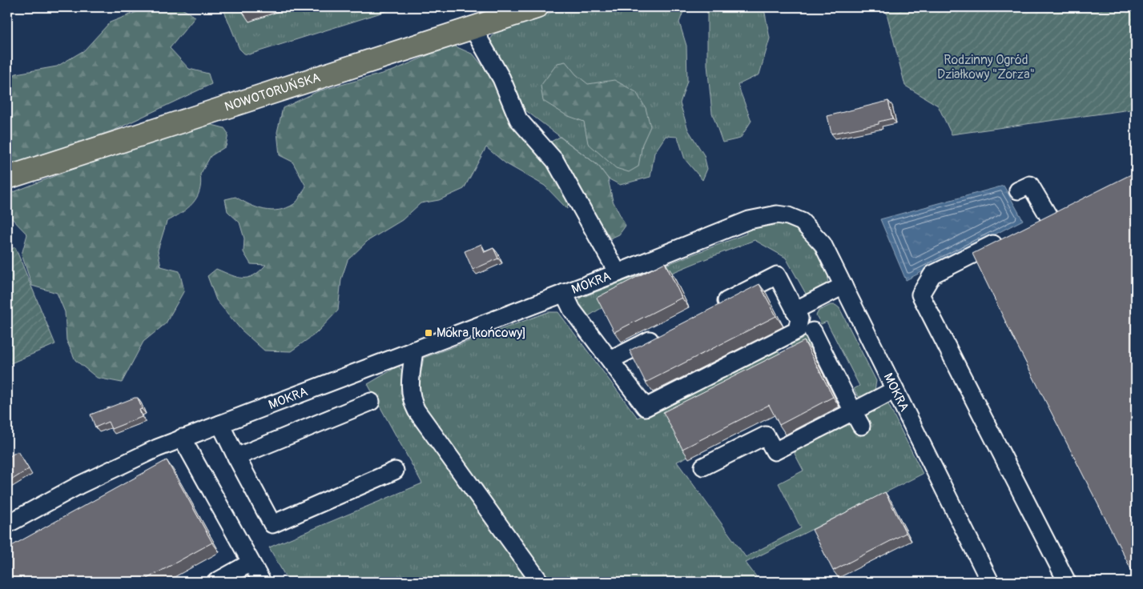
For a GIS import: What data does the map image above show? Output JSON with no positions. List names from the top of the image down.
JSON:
{
  "streets": {
    "main road": ["NOWOTORUŃSKA"],
    "street": ["MOKRA"]
  },
  "parks": ["Rodzinny Ogród Działkowy \"Zorza\""],
  "places": {
    "transit": ["Mokra [końcowy]"]
  }
}
